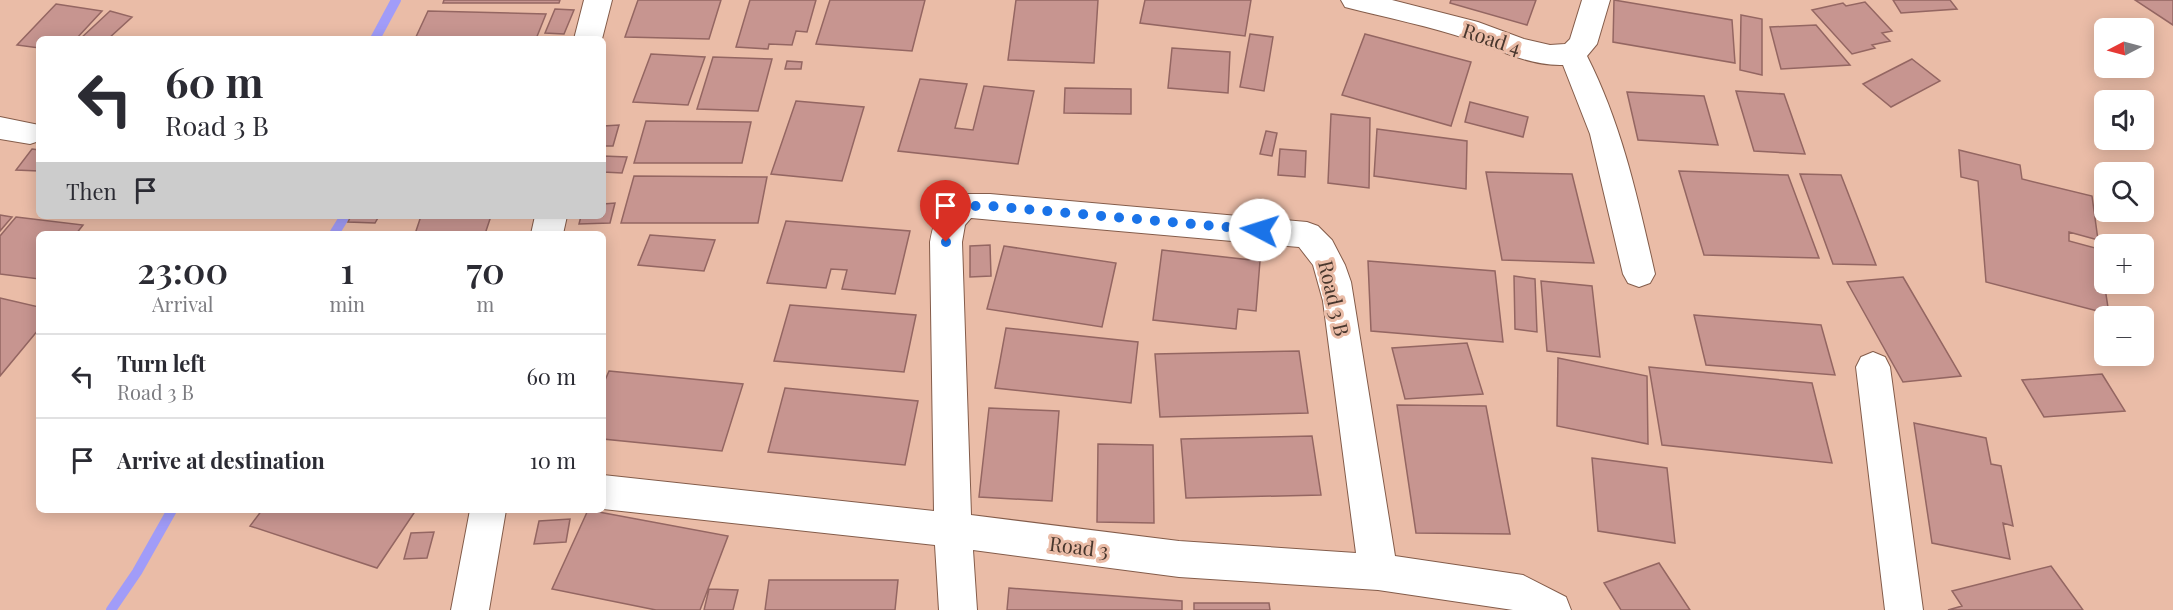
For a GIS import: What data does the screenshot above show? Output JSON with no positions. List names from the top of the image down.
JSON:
{
  "streets": {
    "street": ["Road 4", "Road 3 B", "Road 3"]
  },
  "crossings": [
    ["Road 3 B", "Road 3"]
  ],
  "north": "left",
  "page": {
    "map_buttons": ["+", "−"],
    "turn": ["60 m", "Road 3 B"],
    "then": "Then",
    "eta": [
      "23:00",
      "Arrival",
      "1",
      "min",
      "70",
      "m"
    ],
    "list": [
      {
        "name": "Turn left",
        "note": "Road 3 B",
        "value": "60 m"
      },
      {
        "name": "Arrive at destination",
        "value": "10 m"
      }
    ]
  }
}
